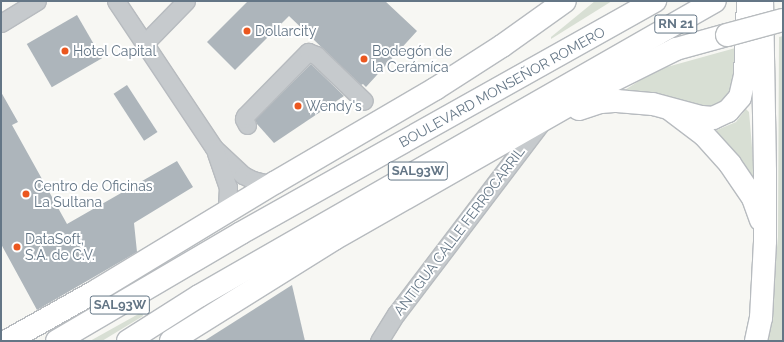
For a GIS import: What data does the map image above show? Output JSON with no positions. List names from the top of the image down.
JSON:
{
  "streets": {
    "main road": ["RN 21", "BOULEVARD MONSEÑOR ROMERO", "SAL93W"],
    "street": ["ANTIGUA CALLE FERROCARRIL"]
  },
  "crossings": [
    ["RN 21", "SAL93W"]
  ],
  "places": [
    "Dollarcity",
    "Hotel Capital",
    "Bodegón de la Cerámíca",
    "Wendy's",
    "Centro de Oficinas La Sultana",
    "DataSoft, S.A. de C.V."
  ]
}
